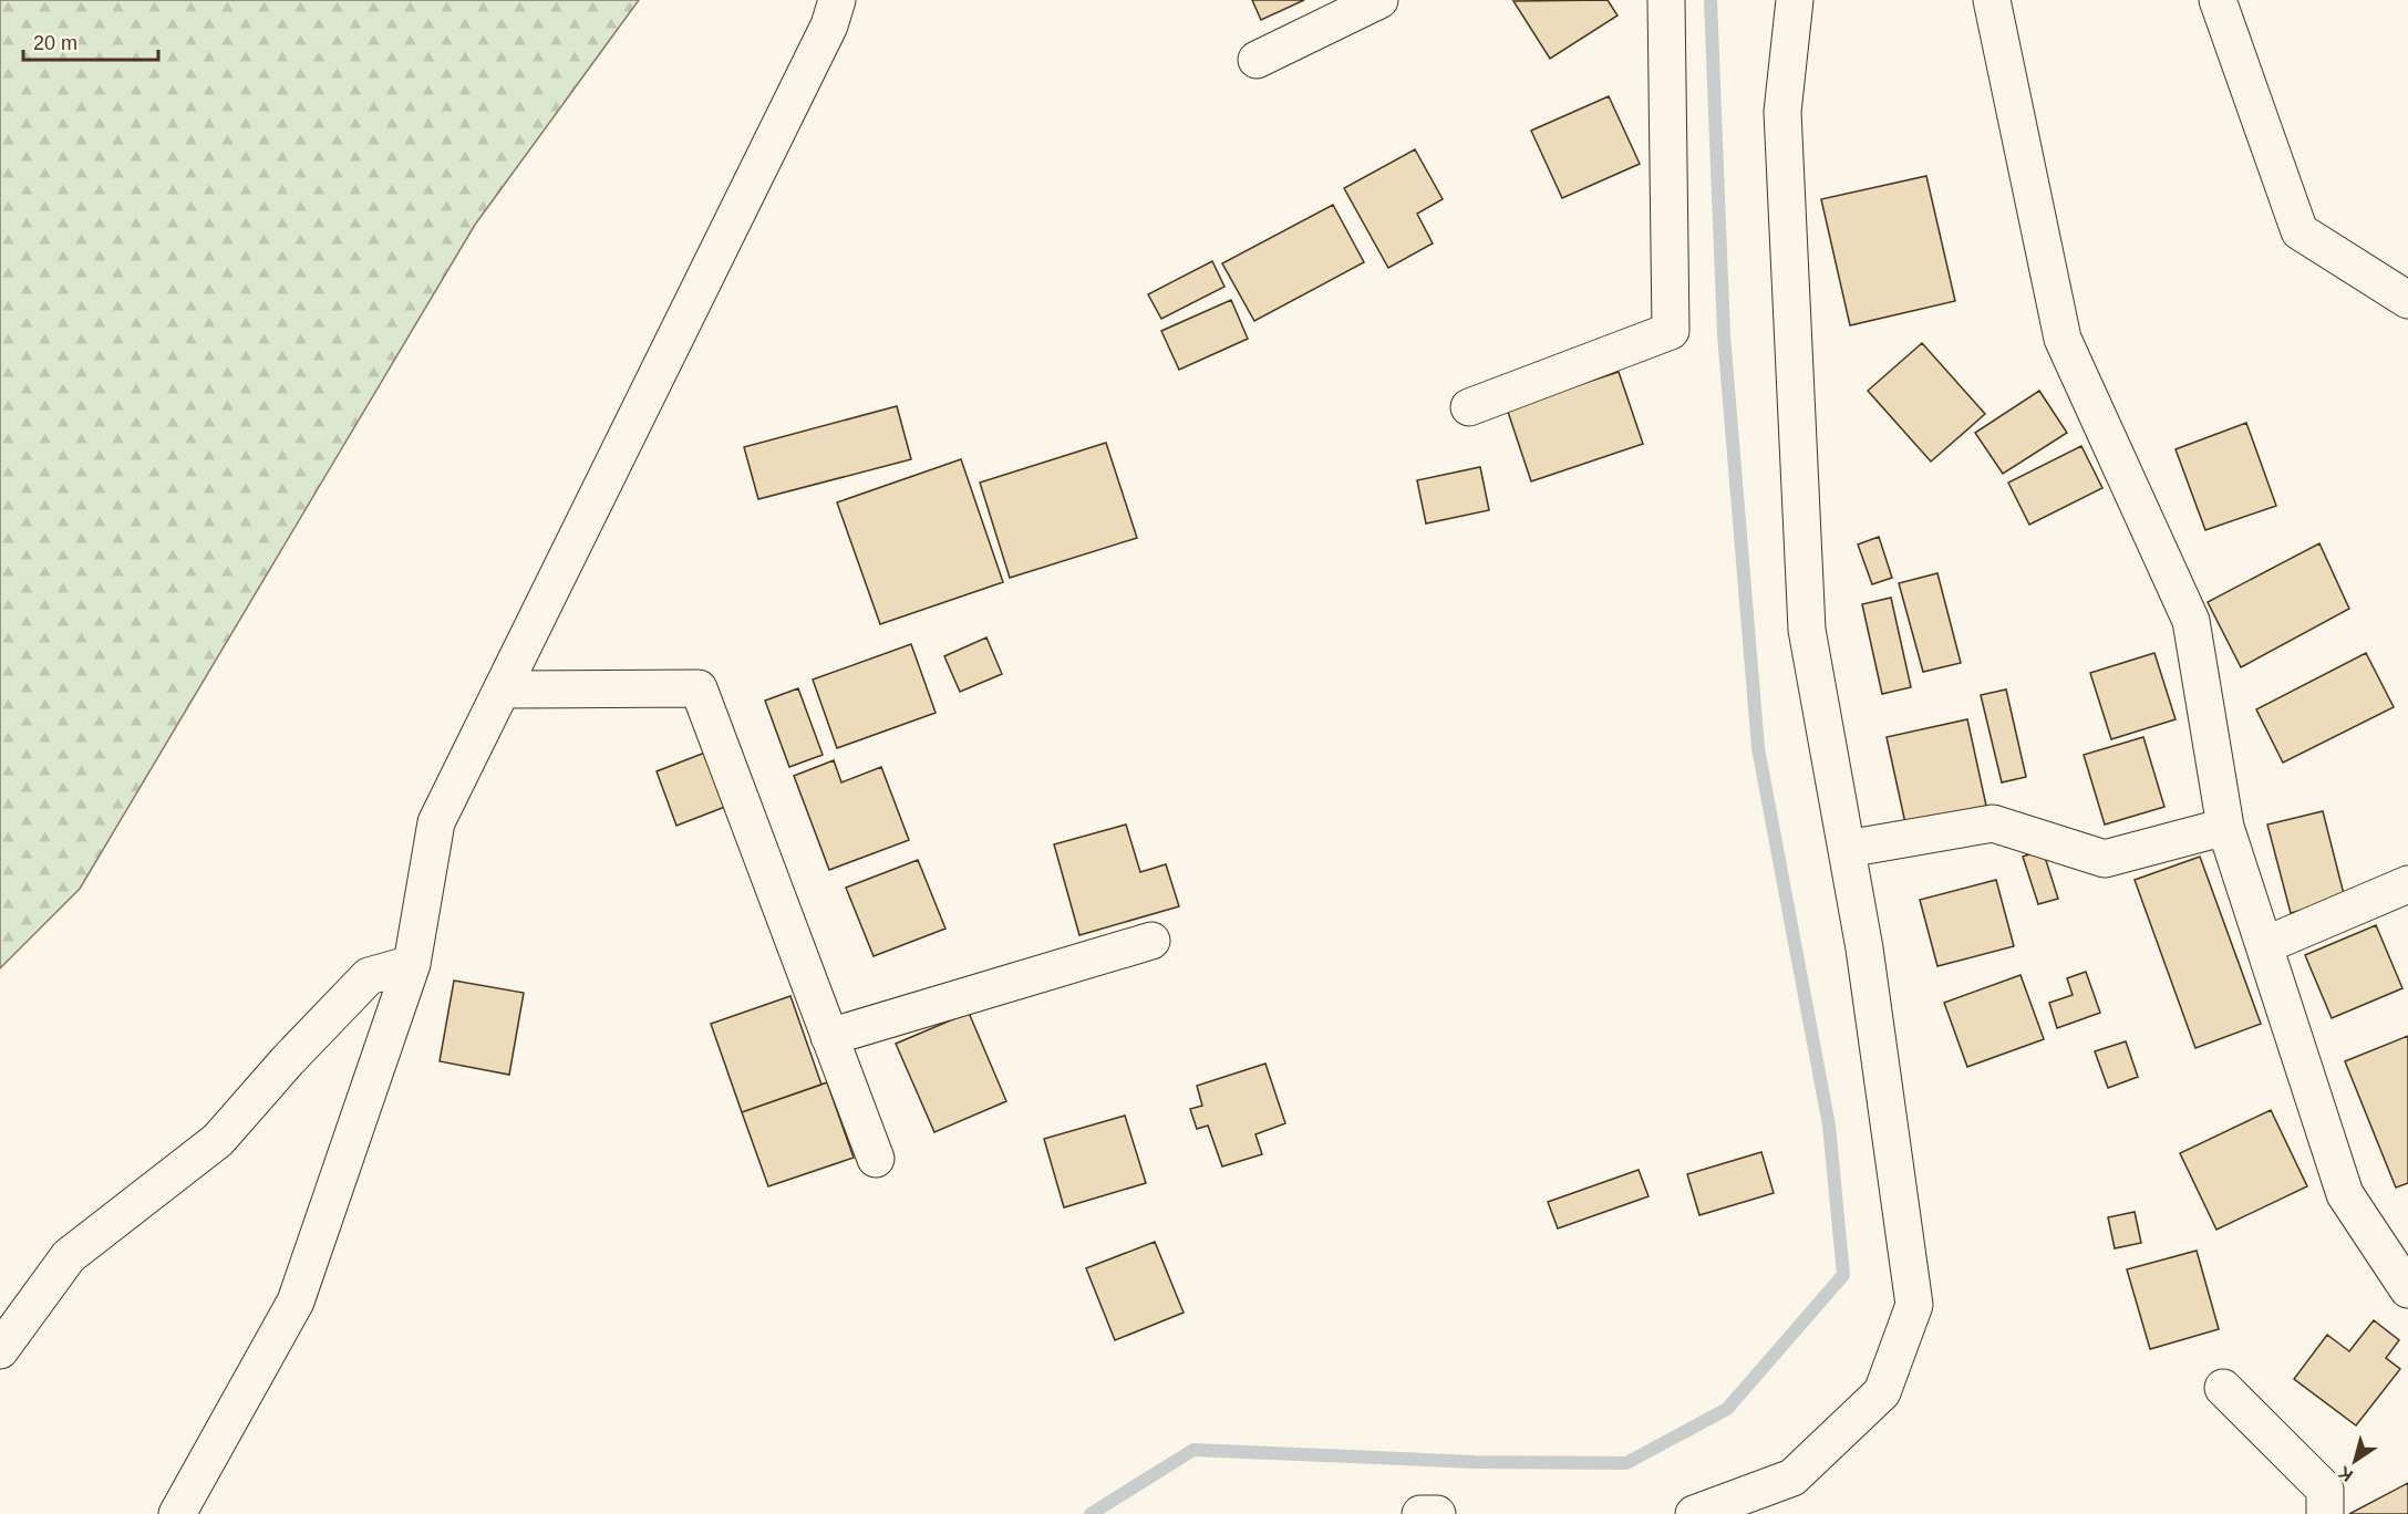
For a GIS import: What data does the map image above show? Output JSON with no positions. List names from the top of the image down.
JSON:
{
  "scale_bar": "20 m",
  "north": "bottom left"
}
